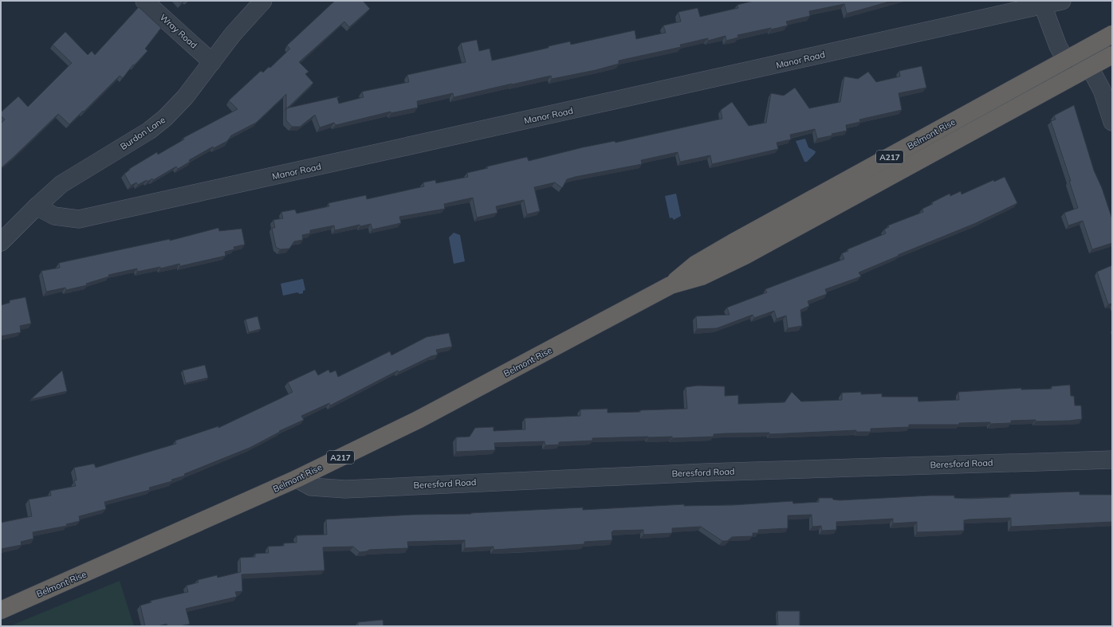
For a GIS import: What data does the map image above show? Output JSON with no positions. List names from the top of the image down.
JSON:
{
  "streets": {
    "highway": ["Belmont Rise", "A217"],
    "street": [
      "Wray Road",
      "Manor Road",
      "Burdon Lane",
      "Beresford Road"
    ]
  },
  "crossings": [
    ["Wray Road", "Burdon Lane"],
    ["Manor Road", "Burdon Lane"],
    ["Belmont Rise", "Beresford Road"]
  ]
}
